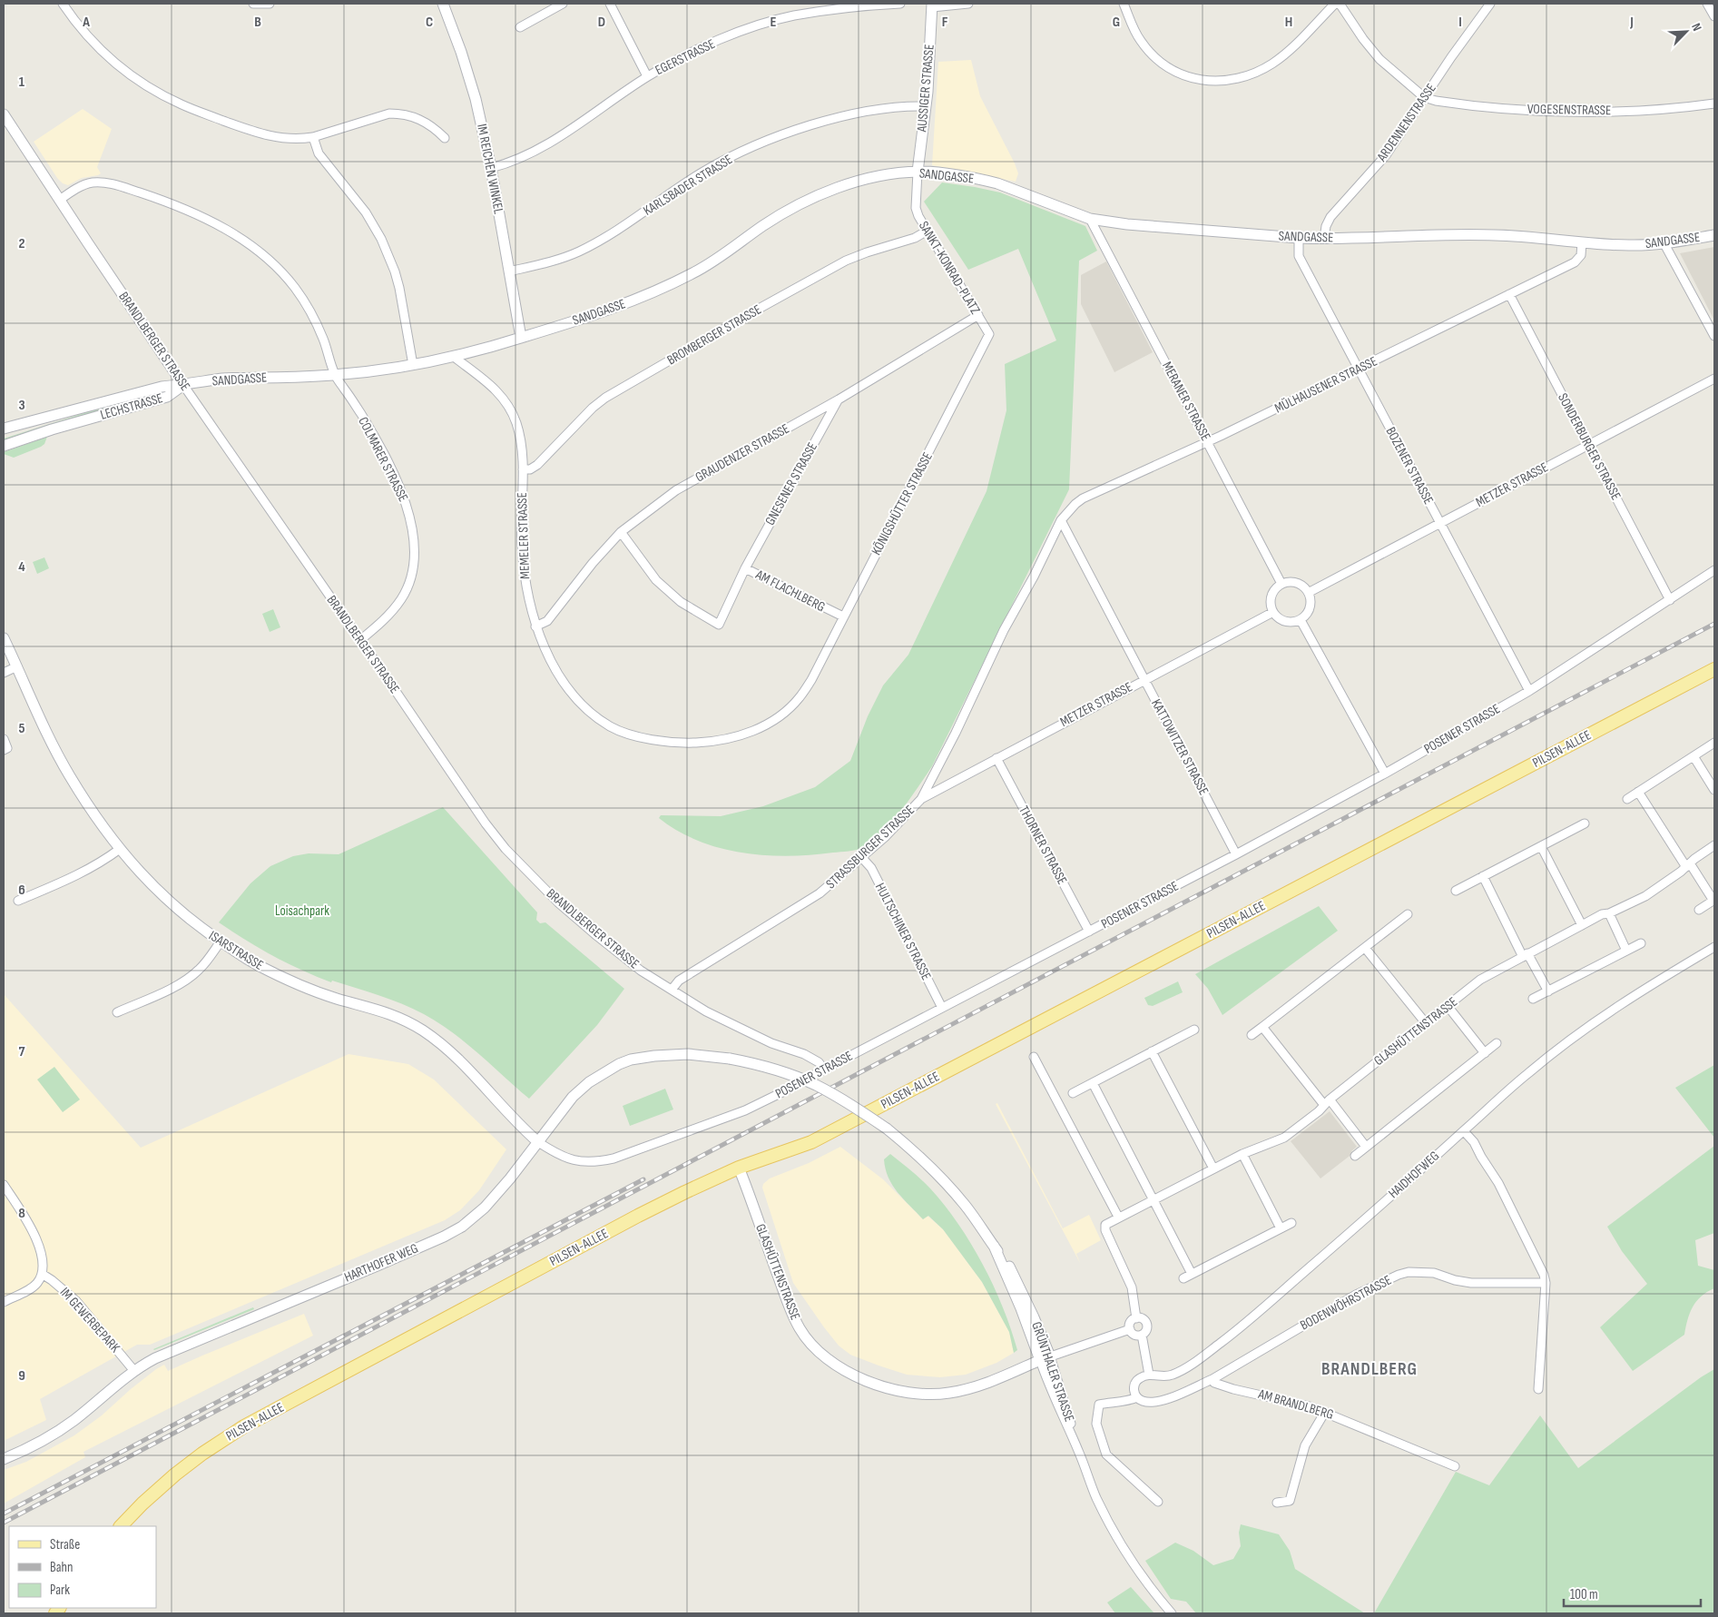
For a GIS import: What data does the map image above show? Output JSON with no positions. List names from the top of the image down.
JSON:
{
  "streets": {
    "main road": ["PILSEN-ALLEE"],
    "street": [
      "EGERSTRASSE",
      "AUSSIGER STRASSE",
      "VOGESENSTRASSE",
      "ARDENNENSTRASSE",
      "IM REICHEN WINKEL",
      "SANDGASSE",
      "KARLSBADER STRASSE",
      "SANKT-KONRAD-PLATZ",
      "BROMBERGER STRASSE",
      "BRANDLBERGER STRASSE",
      "MÜLHAUSENER STRASSE",
      "MERANER STRASSE",
      "LECHSTRASSE",
      "SONDERBURGER STRASSE",
      "GRAUDENZER STRASSE",
      "COLMARER STRASSE",
      "BOZENER STRASSE",
      "GNESENER STRASSE",
      "METZER STRASSE",
      "KÖNIGSHÜTTER STRASSE",
      "MEMELER STRASSE",
      "AM FLACHLBERG",
      "POSENER STRASSE",
      "KATTOWITZER STRASSE",
      "THORNER STRASSE",
      "STRASSBURGER STRASSE",
      "HULTSCHINER STRASSE",
      "ISARSTRASSE",
      "GLASHÜTTENSTRASSE",
      "HAIDHOFWEG",
      "HARTHOFER WEG",
      "BODENWÖHRSTRASSE",
      "IM GEWERBEPARK",
      "GRÜNTHALER STRASSE",
      "AM BRANDLBERG"
    ]
  },
  "crossings": [
    ["EGERSTRASSE", "IM REICHEN WINKEL"],
    ["AUSSIGER STRASSE", "SANDGASSE"],
    ["AUSSIGER STRASSE", "KARLSBADER STRASSE"],
    ["AUSSIGER STRASSE", "SANKT-KONRAD-PLATZ"],
    ["VOGESENSTRASSE", "ARDENNENSTRASSE"],
    ["ARDENNENSTRASSE", "SANDGASSE"],
    ["IM REICHEN WINKEL", "SANDGASSE"],
    ["IM REICHEN WINKEL", "KARLSBADER STRASSE"],
    ["SANDGASSE", "SANKT-KONRAD-PLATZ"],
    ["SANDGASSE", "BRANDLBERGER STRASSE"],
    ["SANDGASSE", "MÜLHAUSENER STRASSE"],
    ["SANDGASSE", "MERANER STRASSE"],
    ["SANDGASSE", "LECHSTRASSE"],
    ["SANDGASSE", "COLMARER STRASSE"],
    ["SANDGASSE", "BOZENER STRASSE"],
    ["SANDGASSE", "MEMELER STRASSE"],
    ["SANKT-KONRAD-PLATZ", "BROMBERGER STRASSE"],
    ["SANKT-KONRAD-PLATZ", "GRAUDENZER STRASSE"],
    ["SANKT-KONRAD-PLATZ", "KÖNIGSHÜTTER STRASSE"],
    ["BROMBERGER STRASSE", "MEMELER STRASSE"],
    ["BRANDLBERGER STRASSE", "LECHSTRASSE"],
    ["BRANDLBERGER STRASSE", "COLMARER STRASSE"],
    ["BRANDLBERGER STRASSE", "POSENER STRASSE"],
    ["BRANDLBERGER STRASSE", "STRASSBURGER STRASSE"],
    ["MÜLHAUSENER STRASSE", "MERANER STRASSE"],
    ["MÜLHAUSENER STRASSE", "SONDERBURGER STRASSE"],
    ["MÜLHAUSENER STRASSE", "BOZENER STRASSE"],
    ["MÜLHAUSENER STRASSE", "KATTOWITZER STRASSE"],
    ["MÜLHAUSENER STRASSE", "STRASSBURGER STRASSE"],
    ["MERANER STRASSE", "METZER STRASSE"],
    ["SONDERBURGER STRASSE", "METZER STRASSE"],
    ["SONDERBURGER STRASSE", "POSENER STRASSE"],
    ["GRAUDENZER STRASSE", "GNESENER STRASSE"],
    ["GRAUDENZER STRASSE", "MEMELER STRASSE"],
    ["GRAUDENZER STRASSE", "AM FLACHLBERG"],
    ["BOZENER STRASSE", "METZER STRASSE"],
    ["BOZENER STRASSE", "POSENER STRASSE"],
    ["GNESENER STRASSE", "AM FLACHLBERG"],
    ["METZER STRASSE", "KATTOWITZER STRASSE"],
    ["METZER STRASSE", "THORNER STRASSE"],
    ["METZER STRASSE", "STRASSBURGER STRASSE"],
    ["KÖNIGSHÜTTER STRASSE", "MEMELER STRASSE"],
    ["KÖNIGSHÜTTER STRASSE", "AM FLACHLBERG"],
    ["POSENER STRASSE", "KATTOWITZER STRASSE"],
    ["POSENER STRASSE", "THORNER STRASSE"],
    ["POSENER STRASSE", "HULTSCHINER STRASSE"],
    ["POSENER STRASSE", "ISARSTRASSE"],
    ["POSENER STRASSE", "HARTHOFER WEG"],
    ["KATTOWITZER STRASSE", "STRASSBURGER STRASSE"],
    ["PILSEN-ALLEE", "GLASHÜTTENSTRASSE"],
    ["STRASSBURGER STRASSE", "HULTSCHINER STRASSE"],
    ["ISARSTRASSE", "HARTHOFER WEG"],
    ["GLASHÜTTENSTRASSE", "GRÜNTHALER STRASSE"],
    ["HARTHOFER WEG", "IM GEWERBEPARK"],
    ["HARTHOFER WEG", "GRÜNTHALER STRASSE"],
    ["BODENWÖHRSTRASSE", "AM BRANDLBERG"]
  ],
  "districts": ["BRANDLBERG"],
  "parks": ["Loisachpark"],
  "legend": ["Straße", "Bahn", "Park"],
  "scale_bar": "100 m",
  "north": "top right",
  "grid": {
    "columns": [
      "A",
      "B",
      "C",
      "D",
      "E",
      "F",
      "G",
      "H",
      "I",
      "J"
    ],
    "rows": [
      "1",
      "2",
      "3",
      "4",
      "5",
      "6",
      "7",
      "8",
      "9"
    ]
  }
}
